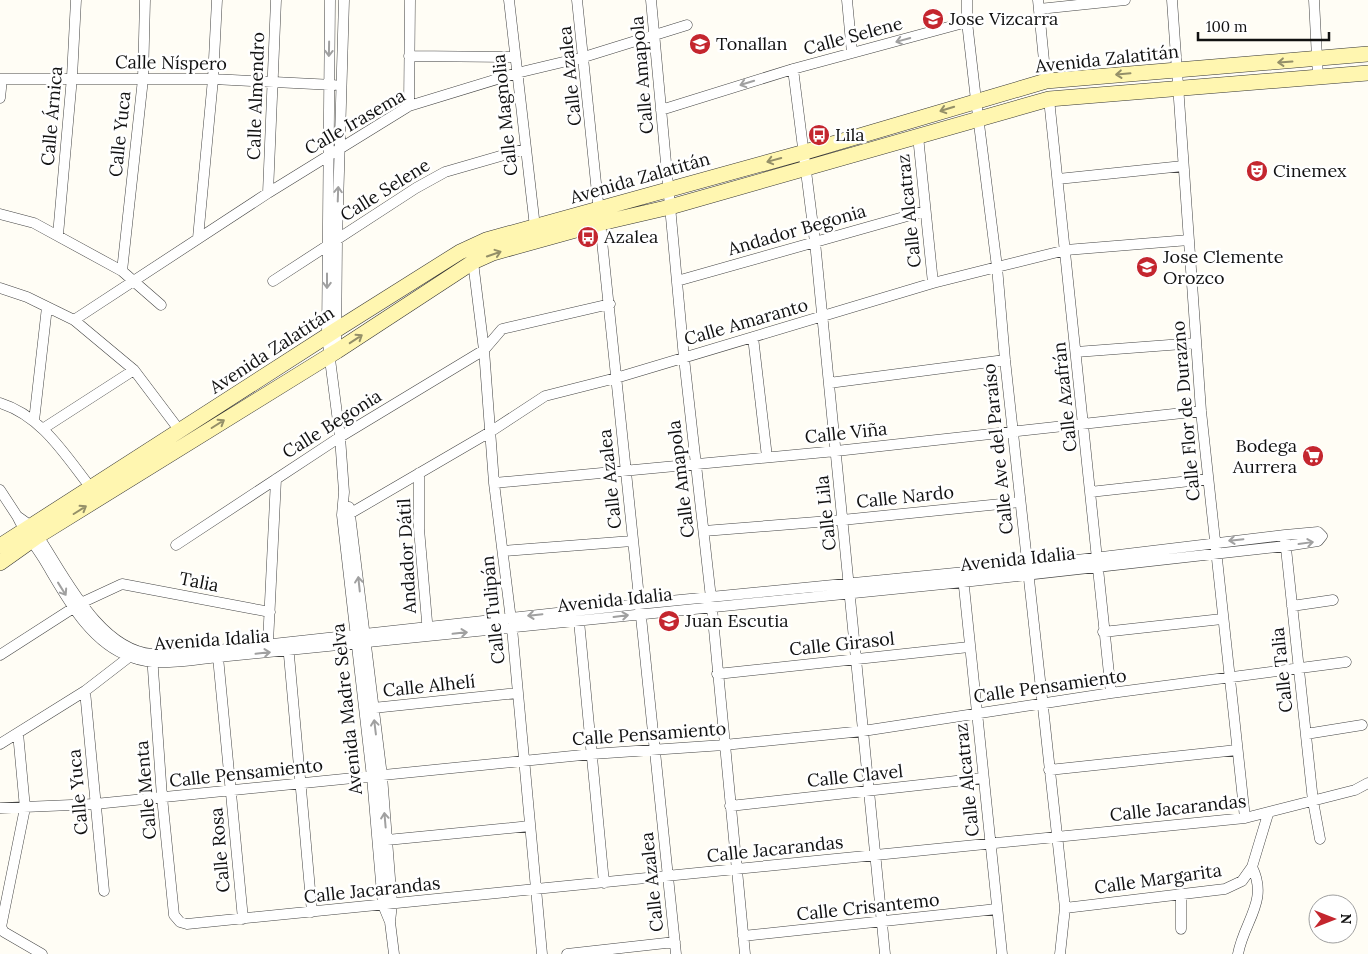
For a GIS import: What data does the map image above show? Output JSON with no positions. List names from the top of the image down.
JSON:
{
  "streets": {
    "street": [
      "Calle Selene",
      "Avenida Zalatitán",
      "Calle Níspero",
      "Calle Amapola",
      "Calle Azalea",
      "Calle Almendro",
      "Calle Magnolia",
      "Calle Árnica",
      "Calle Irasema",
      "Calle Yuca",
      "Calle Alcatraz",
      "Andador Begonia",
      "Calle Amaranto",
      "Calle Azafrán",
      "Calle Flor de Durazno",
      "Calle Begonia",
      "Calle Viña",
      "Calle Ave del Paraíso",
      "Calle Nardo",
      "Calle Lila",
      "Andador Dátil",
      "Avenida Idalia",
      "Talia",
      "Calle Tulipán",
      "Calle Girasol",
      "Calle Talia",
      "Calle Alhelí",
      "Calle Pensamiento",
      "Avenida Madre Selva",
      "Calle Clavel",
      "Calle Menta",
      "Calle Jacarandas",
      "Calle Rosa",
      "Calle Margarita",
      "Calle Crisantemo"
    ]
  },
  "crossings": [
    ["Calle Selene", "Calle Amapola"],
    ["Calle Selene", "Calle Magnolia"],
    ["Calle Selene", "Calle Ave del Paraíso"],
    ["Calle Selene", "Calle Lila"],
    ["Calle Selene", "Avenida Madre Selva"],
    ["Avenida Zalatitán", "Calle Amapola"],
    ["Avenida Zalatitán", "Calle Azalea"],
    ["Avenida Zalatitán", "Calle Magnolia"],
    ["Avenida Zalatitán", "Calle Alcatraz"],
    ["Avenida Zalatitán", "Calle Azafrán"],
    ["Avenida Zalatitán", "Calle Flor de Durazno"],
    ["Avenida Zalatitán", "Calle Ave del Paraíso"],
    ["Avenida Zalatitán", "Calle Lila"],
    ["Avenida Zalatitán", "Avenida Idalia"],
    ["Avenida Zalatitán", "Calle Tulipán"],
    ["Avenida Zalatitán", "Avenida Madre Selva"],
    ["Calle Níspero", "Calle Almendro"],
    ["Calle Níspero", "Calle Árnica"],
    ["Calle Níspero", "Calle Yuca"],
    ["Calle Níspero", "Avenida Madre Selva"],
    ["Calle Amapola", "Calle Irasema"],
    ["Calle Amapola", "Andador Begonia"],
    ["Calle Amapola", "Calle Amaranto"],
    ["Calle Amapola", "Calle Viña"],
    ["Calle Amapola", "Calle Nardo"],
    ["Calle Amapola", "Avenida Idalia"],
    ["Calle Amapola", "Calle Girasol"],
    ["Calle Amapola", "Calle Pensamiento"],
    ["Calle Amapola", "Calle Clavel"],
    ["Calle Amapola", "Calle Jacarandas"],
    ["Calle Amapola", "Calle Crisantemo"],
    ["Calle Azalea", "Calle Irasema"],
    ["Calle Azalea", "Calle Amaranto"],
    ["Calle Azalea", "Calle Viña"],
    ["Calle Azalea", "Avenida Idalia"],
    ["Calle Azalea", "Calle Pensamiento"],
    ["Calle Azalea", "Calle Jacarandas"],
    ["Calle Almendro", "Calle Irasema"],
    ["Calle Magnolia", "Calle Irasema"],
    ["Calle Irasema", "Avenida Madre Selva"],
    ["Calle Yuca", "Calle Pensamiento"],
    ["Calle Alcatraz", "Andador Begonia"],
    ["Calle Alcatraz", "Calle Amaranto"],
    ["Calle Alcatraz", "Avenida Idalia"],
    ["Calle Alcatraz", "Calle Girasol"],
    ["Calle Alcatraz", "Calle Pensamiento"],
    ["Calle Alcatraz", "Calle Clavel"],
    ["Calle Alcatraz", "Calle Jacarandas"],
    ["Calle Alcatraz", "Calle Crisantemo"],
    ["Andador Begonia", "Calle Lila"],
    ["Calle Amaranto", "Calle Azafrán"],
    ["Calle Amaranto", "Calle Flor de Durazno"],
    ["Calle Amaranto", "Calle Ave del Paraíso"],
    ["Calle Amaranto", "Calle Lila"],
    ["Calle Amaranto", "Andador Dátil"],
    ["Calle Amaranto", "Calle Tulipán"],
    ["Calle Amaranto", "Avenida Madre Selva"],
    ["Calle Azafrán", "Calle Viña"],
    ["Calle Azafrán", "Avenida Idalia"],
    ["Calle Azafrán", "Calle Pensamiento"],
    ["Calle Flor de Durazno", "Calle Viña"],
    ["Calle Flor de Durazno", "Avenida Idalia"],
    ["Calle Flor de Durazno", "Calle Pensamiento"],
    ["Calle Flor de Durazno", "Calle Jacarandas"],
    ["Calle Begonia", "Calle Tulipán"],
    ["Calle Begonia", "Avenida Madre Selva"],
    ["Calle Viña", "Calle Ave del Paraíso"],
    ["Calle Viña", "Calle Lila"],
    ["Calle Viña", "Calle Tulipán"],
    ["Calle Ave del Paraíso", "Calle Nardo"],
    ["Calle Ave del Paraíso", "Avenida Idalia"],
    ["Calle Ave del Paraíso", "Calle Pensamiento"],
    ["Calle Ave del Paraíso", "Calle Jacarandas"],
    ["Calle Ave del Paraíso", "Calle Margarita"],
    ["Calle Nardo", "Calle Lila"],
    ["Calle Lila", "Avenida Idalia"],
    ["Calle Lila", "Calle Girasol"],
    ["Calle Lila", "Calle Pensamiento"],
    ["Calle Lila", "Calle Clavel"],
    ["Calle Lila", "Calle Jacarandas"],
    ["Calle Lila", "Calle Crisantemo"],
    ["Andador Dátil", "Avenida Idalia"],
    ["Avenida Idalia", "Talia"],
    ["Avenida Idalia", "Calle Tulipán"],
    ["Avenida Idalia", "Calle Talia"],
    ["Avenida Idalia", "Avenida Madre Selva"],
    ["Avenida Idalia", "Calle Menta"],
    ["Avenida Idalia", "Calle Rosa"],
    ["Calle Tulipán", "Calle Alhelí"],
    ["Calle Tulipán", "Calle Pensamiento"],
    ["Calle Tulipán", "Calle Jacarandas"],
    ["Calle Talia", "Calle Pensamiento"],
    ["Calle Talia", "Calle Jacarandas"],
    ["Calle Alhelí", "Avenida Madre Selva"],
    ["Calle Pensamiento", "Avenida Madre Selva"],
    ["Calle Pensamiento", "Calle Menta"],
    ["Calle Pensamiento", "Calle Rosa"],
    ["Avenida Madre Selva", "Calle Jacarandas"],
    ["Calle Menta", "Calle Jacarandas"],
    ["Calle Jacarandas", "Calle Rosa"],
    ["Calle Jacarandas", "Calle Margarita"]
  ],
  "one_way": ["Calle Selene"],
  "places": {
    "school or university": [
      "Jose Vizcarra",
      "Tonallan",
      "Jose Clemente Orozco",
      "Juan Escutia"
    ],
    "bus stop": ["Lila", "Azalea"],
    "theatre": ["Cinemex"],
    "supermarket": ["Bodega Aurrera"]
  },
  "scale_bar": "100 m",
  "north": "right"
}
